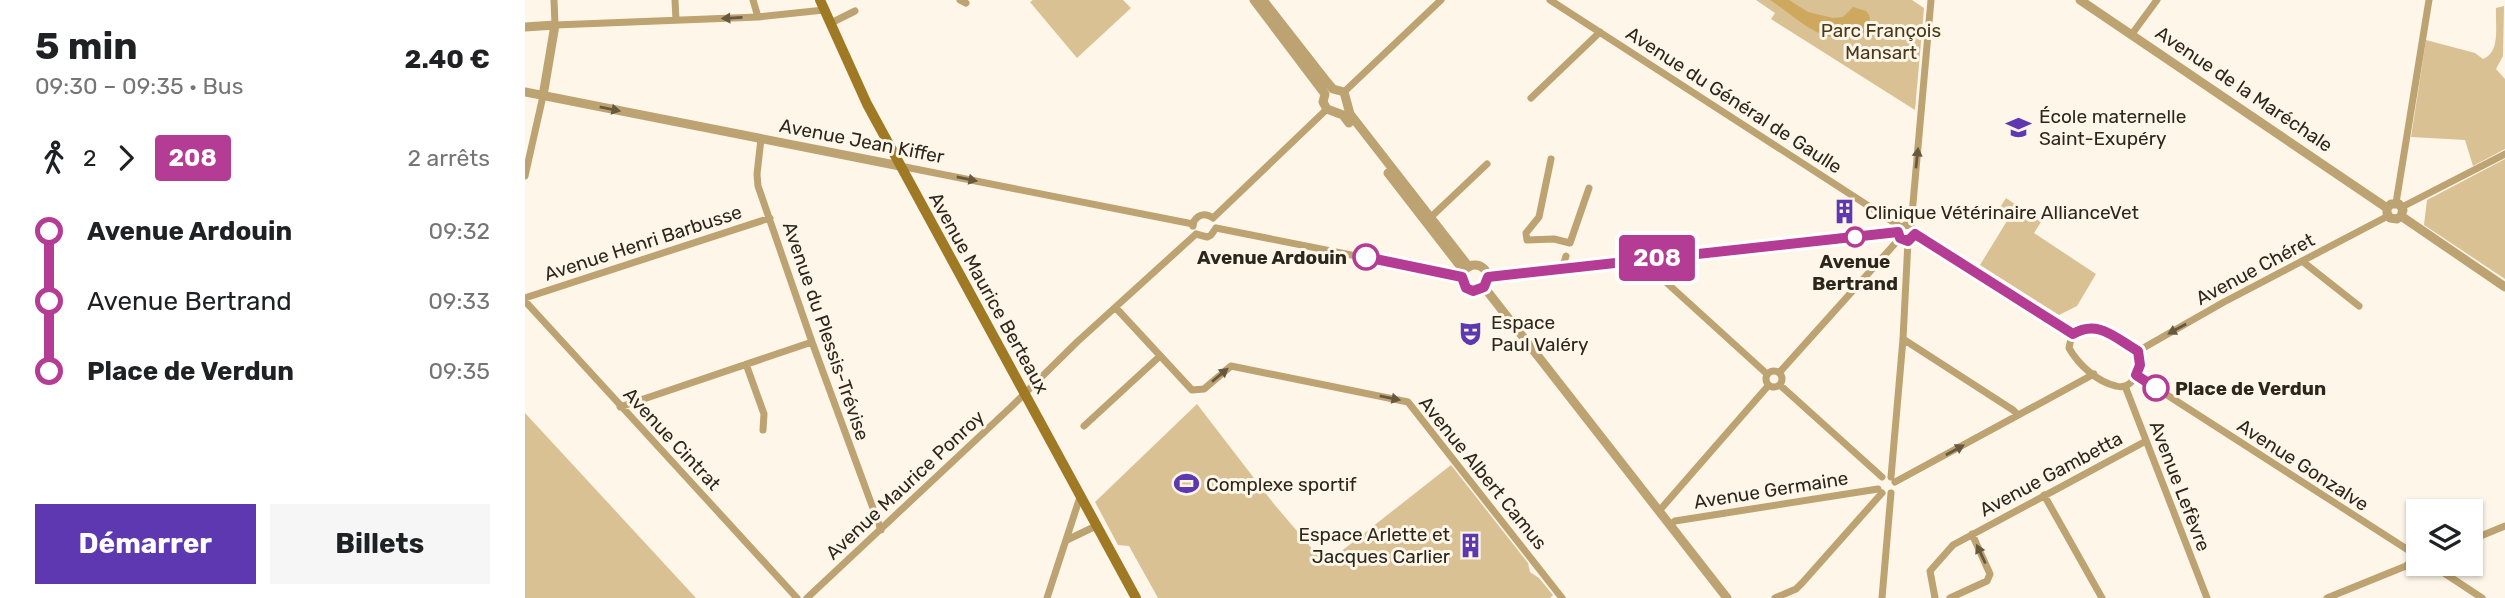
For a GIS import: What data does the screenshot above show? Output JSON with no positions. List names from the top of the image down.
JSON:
{
  "streets": {
    "main road": ["Avenue Maurice Berteaux"],
    "street": [
      "Avenue de la Maréchale",
      "Avenue du Général de Gaulle",
      "Avenue Jean Kiffer",
      "Avenue Henri Barbusse",
      "Avenue Chéret",
      "Avenue du Plessis-Trévise",
      "Avenue Cintrat",
      "Avenue Gonzalve",
      "Avenue Albert Camus",
      "Avenue Gambetta",
      "Avenue Maurice Ponroy",
      "Avenue Lefèvre",
      "Avenue Germaine"
    ]
  },
  "crossings": [
    ["Avenue de la Maréchale", "Avenue Chéret"],
    ["Avenue Jean Kiffer", "Avenue Maurice Berteaux"],
    ["Avenue Jean Kiffer", "Avenue du Plessis-Trévise"],
    ["Avenue Jean Kiffer", "Avenue Maurice Ponroy"],
    ["Avenue Henri Barbusse", "Avenue du Plessis-Trévise"],
    ["Avenue Henri Barbusse", "Avenue Cintrat"],
    ["Avenue Chéret", "Avenue Gonzalve"],
    ["Avenue Chéret", "Avenue Lefèvre"],
    ["Avenue Maurice Berteaux", "Avenue Maurice Ponroy"],
    ["Avenue du Plessis-Trévise", "Avenue Maurice Ponroy"],
    ["Avenue Gonzalve", "Avenue Lefèvre"],
    ["Avenue Albert Camus", "Avenue Maurice Ponroy"],
    ["Avenue Gambetta", "Avenue Lefèvre"]
  ],
  "one_way": ["Avenue Jean Kiffer", "Avenue Chéret", "Avenue Albert Camus"],
  "parks": ["Parc François Mansart"],
  "places": {
    "school or university": ["École maternelle Saint-Exupéry"],
    "building": ["Clinique Vétérinaire AllianceVet", "Espace Arlette et Jacques Carlier"],
    "other": ["Avenue Bertrand", "Avenue Ardouin", "Place de Verdun"],
    "theatre": ["Espace Paul Valéry"],
    "sports": ["Complexe sportif"]
  },
  "lines": ["bus line 208"],
  "page": {
    "heading": ["5 min", "09:30 – 09:35 · Bus", "2.40 €"],
    "on_map": "208",
    "legs": ["2", "208", "2 arrêts"],
    "list": [
      {
        "name": "Avenue Ardouin",
        "value": "09:32"
      },
      {
        "name": "Avenue Bertrand",
        "value": "09:33"
      },
      {
        "name": "Place de Verdun",
        "value": "09:35"
      }
    ],
    "buttons": ["Démarrer", "Billets"]
  }
}
